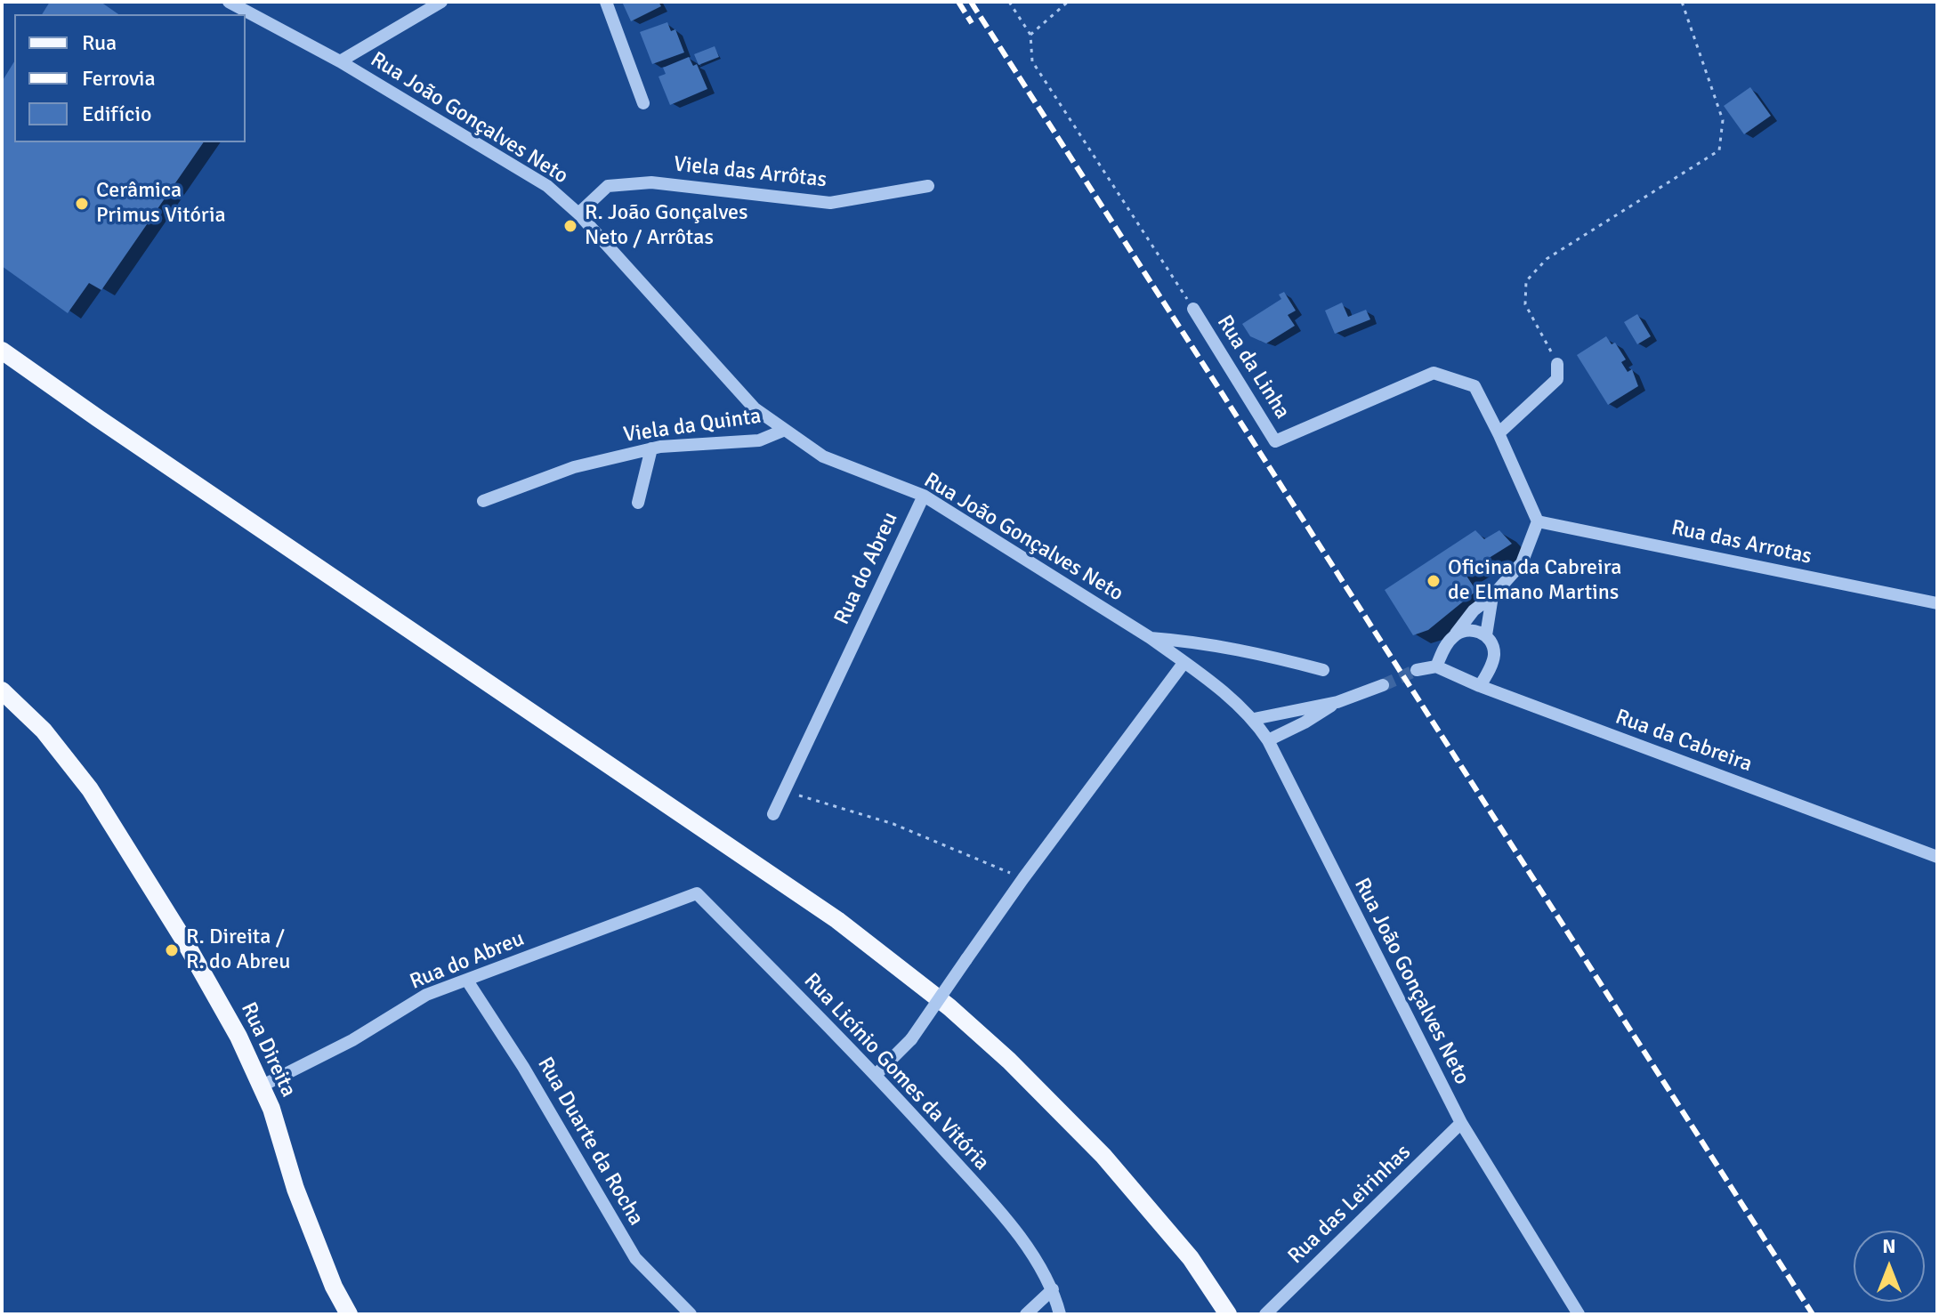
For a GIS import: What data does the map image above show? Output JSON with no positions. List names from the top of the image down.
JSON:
{
  "streets": {
    "main road": ["Rua Direita"],
    "street": [
      "Rua João Gonçalves Neto",
      "Viela das Arrôtas",
      "Rua da Linha",
      "Viela da Quinta",
      "Rua das Arrotas",
      "Rua do Abreu",
      "Rua da Cabreira",
      "Rua Licínio Gomes da Vitória",
      "Rua Duarte da Rocha",
      "Rua das Leirinhas"
    ]
  },
  "crossings": [
    ["Rua João Gonçalves Neto", "Viela das Arrôtas"],
    ["Rua João Gonçalves Neto", "Viela da Quinta"],
    ["Rua João Gonçalves Neto", "Rua do Abreu"],
    ["Rua João Gonçalves Neto", "Rua das Leirinhas"],
    ["Rua da Linha", "Rua das Arrotas"],
    ["Rua do Abreu", "Rua Direita"],
    ["Rua do Abreu", "Rua Licínio Gomes da Vitória"],
    ["Rua do Abreu", "Rua Duarte da Rocha"]
  ],
  "places": [
    "Cerâmica Primus Vitória",
    "R. João Gonçalves Neto / Arrôtas",
    "Oficina da Cabreira de Elmano Martins",
    "R. Direita / R. do Abreu"
  ],
  "legend": ["Rua", "Ferrovia", "Edifício"],
  "north": "top"
}
